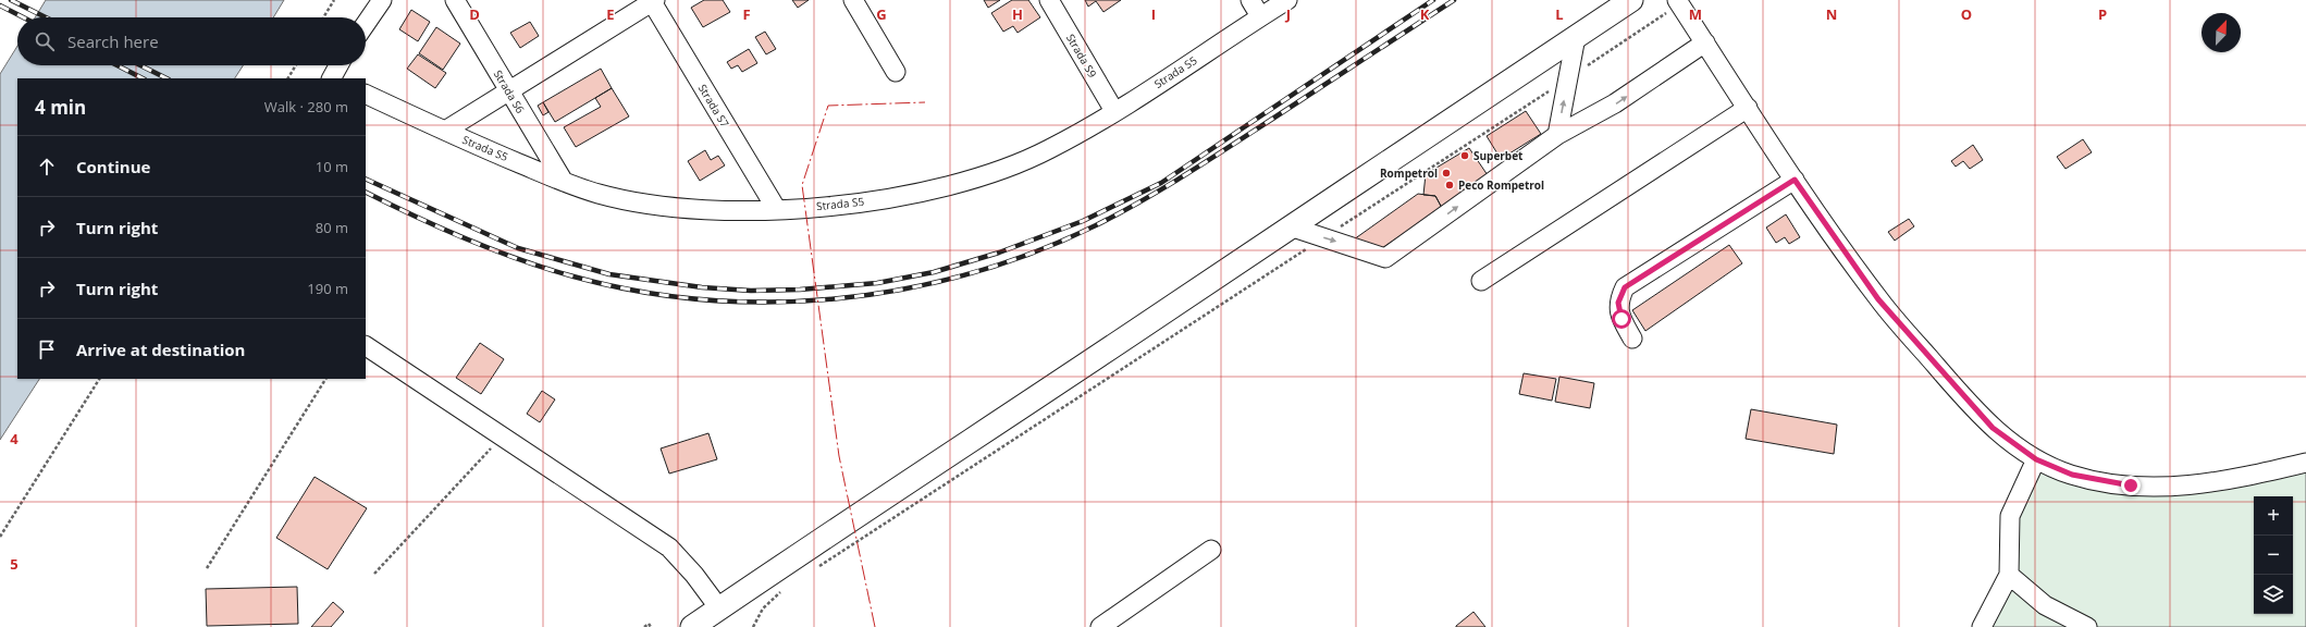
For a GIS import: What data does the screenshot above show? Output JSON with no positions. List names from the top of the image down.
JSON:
{
  "streets": {
    "street": [
      "Strada S9",
      "Strada S5",
      "Strada S6",
      "Strada S7"
    ]
  },
  "crossings": [
    ["Strada S9", "Strada S5"],
    ["Strada S5", "Strada S6"],
    ["Strada S5", "Strada S7"]
  ],
  "places": ["Superbet", "Rompetrol", "Peco Rompetrol"],
  "north": "top right",
  "page": {
    "search": "Search here",
    "heading": ["4 min", "Walk · 280 m"],
    "list": [
      ["Continue", "10 m"],
      ["Turn right", "80 m"],
      ["Turn right", "190 m"],
      "Arrive at destination"
    ],
    "map_buttons": ["+", "−"]
  },
  "grid": {
    "columns": [
      "D",
      "E",
      "F",
      "G",
      "H",
      "I",
      "J",
      "K",
      "L",
      "M",
      "N",
      "O",
      "P"
    ],
    "rows": ["4", "5"]
  }
}
